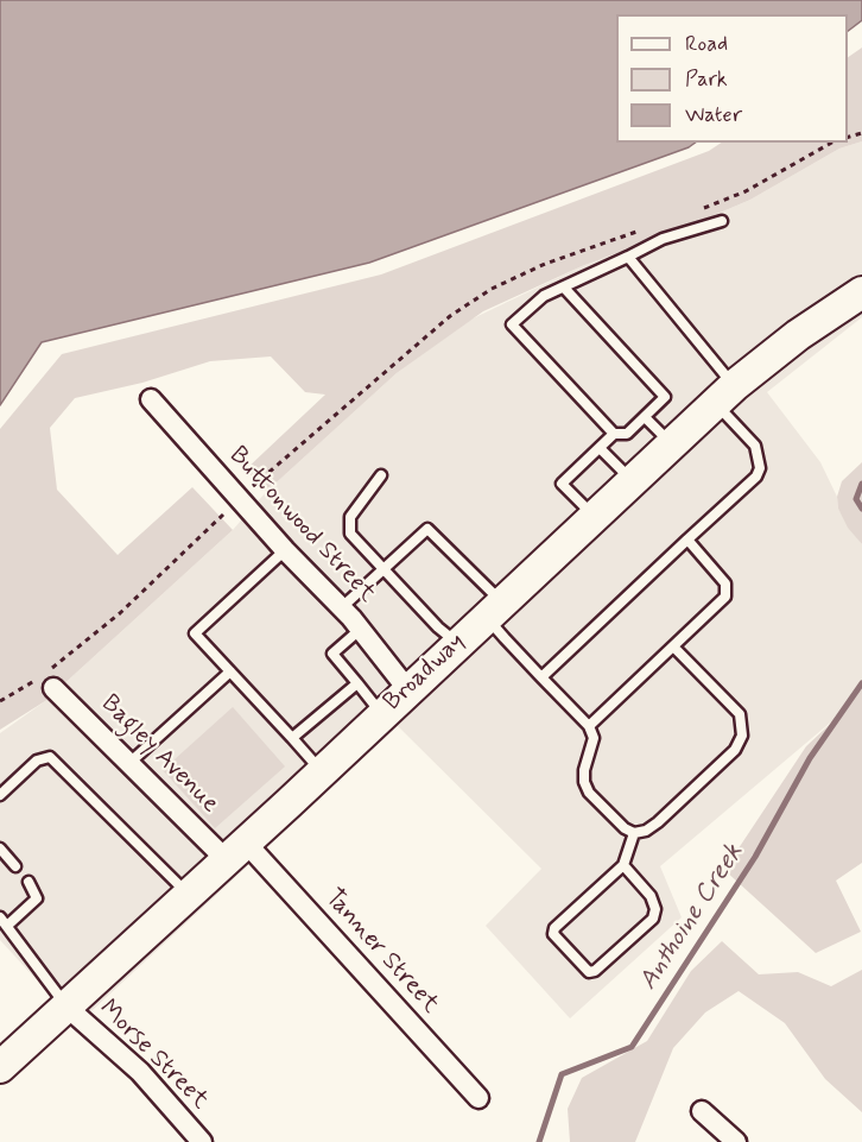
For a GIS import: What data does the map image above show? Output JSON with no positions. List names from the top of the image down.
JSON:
{
  "streets": {
    "main road": ["Broadway"],
    "street": [
      "Buttonwood Street",
      "Bagley Avenue",
      "Tanner Street",
      "Morse Street"
    ]
  },
  "crossings": [
    ["Buttonwood Street", "Broadway"],
    ["Broadway", "Bagley Avenue"],
    ["Broadway", "Tanner Street"],
    ["Broadway", "Morse Street"],
    ["Bagley Avenue", "Tanner Street"]
  ],
  "water": ["Anthoine Creek"],
  "legend": ["Road", "Park", "Water"]
}
